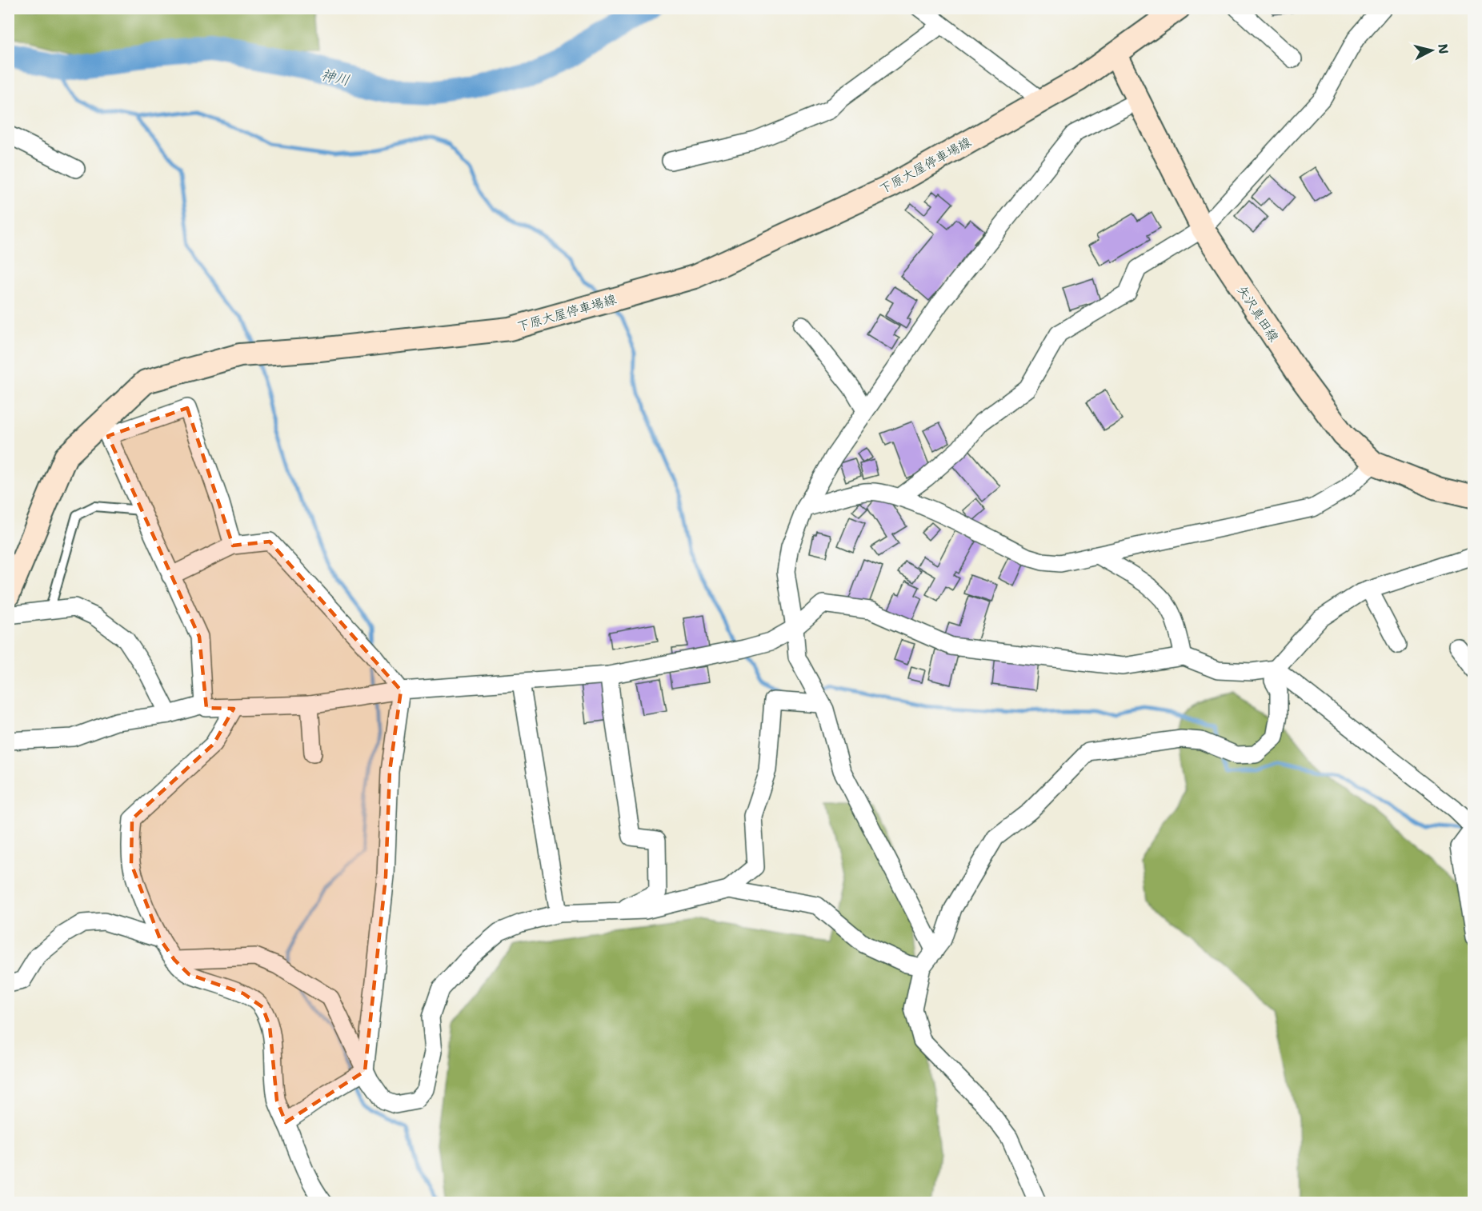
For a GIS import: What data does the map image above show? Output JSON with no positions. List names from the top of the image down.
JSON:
{
  "streets": {
    "main road": ["下原大屋停車場線", "矢沢真田線"]
  },
  "crossings": [
    ["下原大屋停車場線", "矢沢真田線"]
  ],
  "water": ["神川"],
  "north": "right"
}
